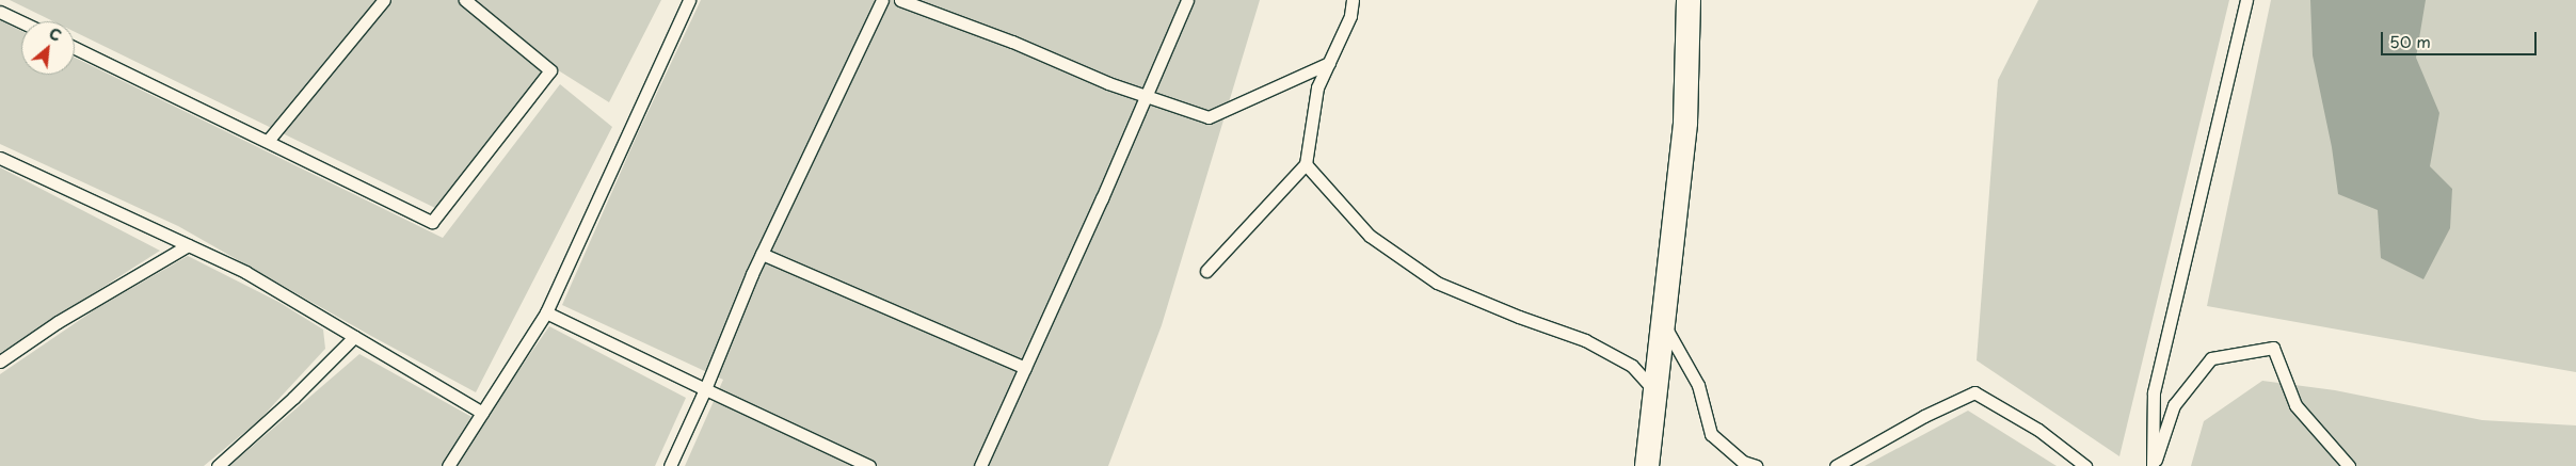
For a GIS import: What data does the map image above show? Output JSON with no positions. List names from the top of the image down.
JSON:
{
  "scale_bar": "50 m",
  "north": "top right"
}
